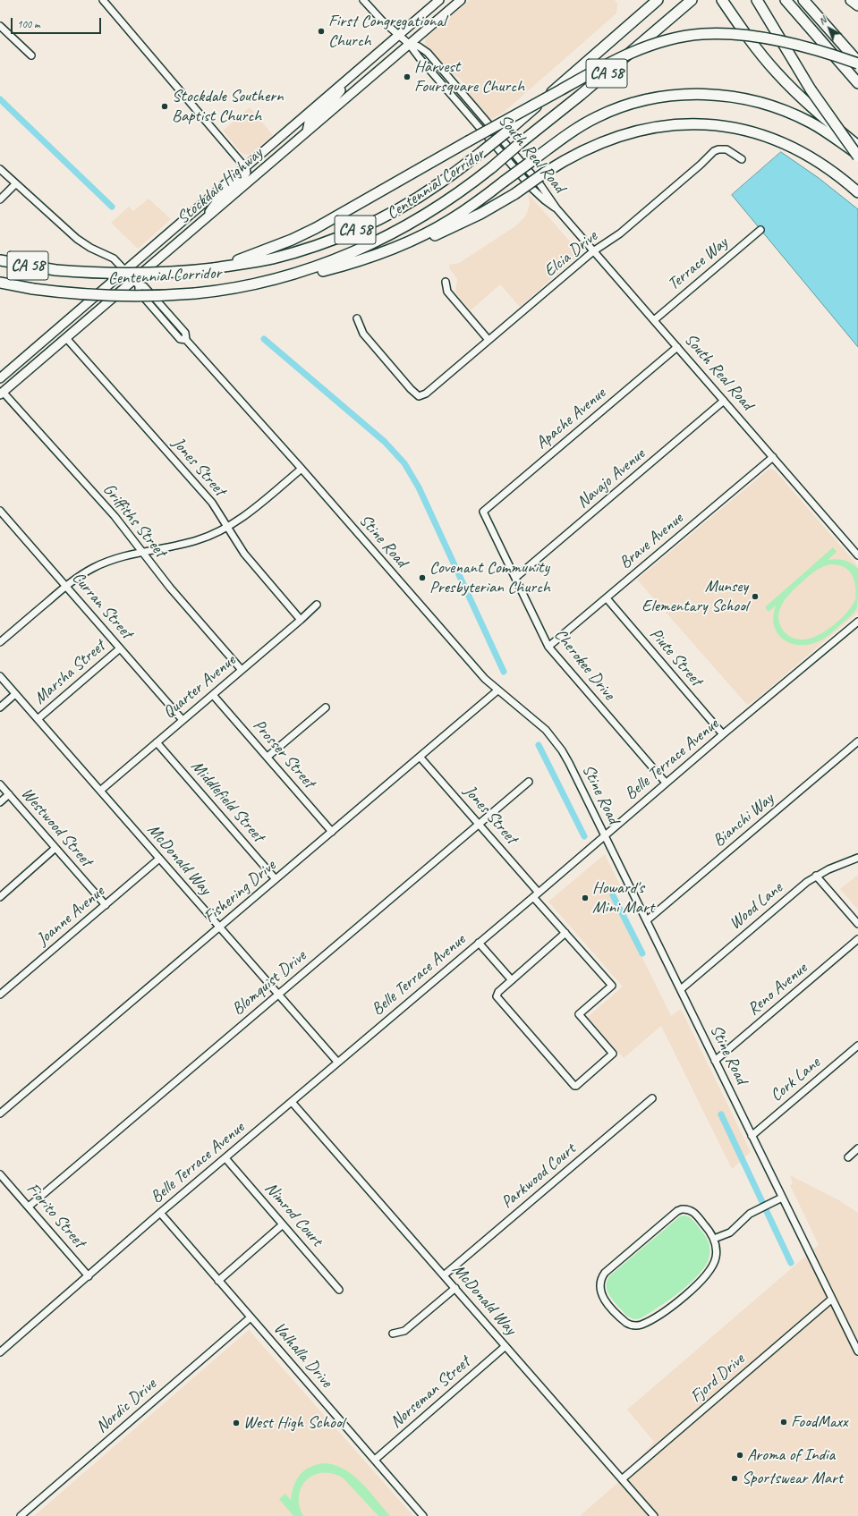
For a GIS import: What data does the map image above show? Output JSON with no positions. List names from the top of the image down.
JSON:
{
  "streets": {
    "highway": ["CA 58", "Centennial Corridor"],
    "main road": ["Stockdale Highway"],
    "street": [
      "South Real Road",
      "Elcia Drive",
      "Terrace Way",
      "Apache Avenue",
      "Jones Street",
      "Navajo Avenue",
      "Griffiths Street",
      "Stine Road",
      "Brave Avenue",
      "Curran Street",
      "Piute Street",
      "Cherokee Drive",
      "Marsha Street",
      "Quarter Avenue",
      "Prosser Street",
      "Belle Terrace Avenue",
      "Middlefield Street",
      "Bianchi Way",
      "Westwood Street",
      "McDonald Way",
      "Fishering Drive",
      "Wood Lane",
      "Joanne Avenue",
      "Blomquist Drive",
      "Reno Avenue",
      "Cork Lane",
      "Parkwood Court",
      "Nimrod Court",
      "Fiorito Street",
      "Valhalla Drive",
      "Fjord Drive",
      "Norseman Street",
      "Nordic Drive"
    ]
  },
  "crossings": [
    ["South Real Road", "Stockdale Highway"],
    ["South Real Road", "Elcia Drive"],
    ["South Real Road", "Terrace Way"],
    ["South Real Road", "Apache Avenue"],
    ["South Real Road", "Navajo Avenue"],
    ["South Real Road", "Brave Avenue"],
    ["Stockdale Highway", "Jones Street"],
    ["Stockdale Highway", "Griffiths Street"],
    ["Stockdale Highway", "Stine Road"],
    ["Apache Avenue", "Cherokee Drive"],
    ["Jones Street", "Quarter Avenue"],
    ["Jones Street", "Belle Terrace Avenue"],
    ["Jones Street", "Fishering Drive"],
    ["Jones Street", "Blomquist Drive"],
    ["Navajo Avenue", "Cherokee Drive"],
    ["Griffiths Street", "Quarter Avenue"],
    ["Stine Road", "Belle Terrace Avenue"],
    ["Stine Road", "Bianchi Way"],
    ["Stine Road", "Fishering Drive"],
    ["Stine Road", "Wood Lane"],
    ["Stine Road", "Reno Avenue"],
    ["Stine Road", "Cork Lane"],
    ["Stine Road", "Fjord Drive"],
    ["Brave Avenue", "Piute Street"],
    ["Brave Avenue", "Cherokee Drive"],
    ["Curran Street", "Marsha Street"],
    ["Curran Street", "Quarter Avenue"],
    ["Piute Street", "Belle Terrace Avenue"],
    ["Cherokee Drive", "Belle Terrace Avenue"],
    ["Marsha Street", "McDonald Way"],
    ["Quarter Avenue", "Prosser Street"],
    ["Quarter Avenue", "Middlefield Street"],
    ["Quarter Avenue", "McDonald Way"],
    ["Prosser Street", "Fishering Drive"],
    ["Belle Terrace Avenue", "McDonald Way"],
    ["Belle Terrace Avenue", "Nimrod Court"],
    ["Belle Terrace Avenue", "Fiorito Street"],
    ["Belle Terrace Avenue", "Valhalla Drive"],
    ["Middlefield Street", "Fishering Drive"],
    ["Westwood Street", "Joanne Avenue"],
    ["McDonald Way", "Fishering Drive"],
    ["McDonald Way", "Joanne Avenue"],
    ["McDonald Way", "Blomquist Drive"],
    ["McDonald Way", "Parkwood Court"],
    ["McDonald Way", "Fjord Drive"],
    ["McDonald Way", "Norseman Street"],
    ["Blomquist Drive", "Fiorito Street"],
    ["Valhalla Drive", "Norseman Street"],
    ["Valhalla Drive", "Nordic Drive"]
  ],
  "places": [
    "First Congregational Church",
    "Harvest Foursquare Church",
    "Stockdale Southern Baptist Church",
    "Covenant Community Presbyterian Church",
    "Munsey Elementary School",
    "Howard's Mini Mart",
    "FoodMaxx",
    "West High School",
    "Aroma of India",
    "Sportswear Mart"
  ],
  "scale_bar": "100 m",
  "north": "top left"
}
